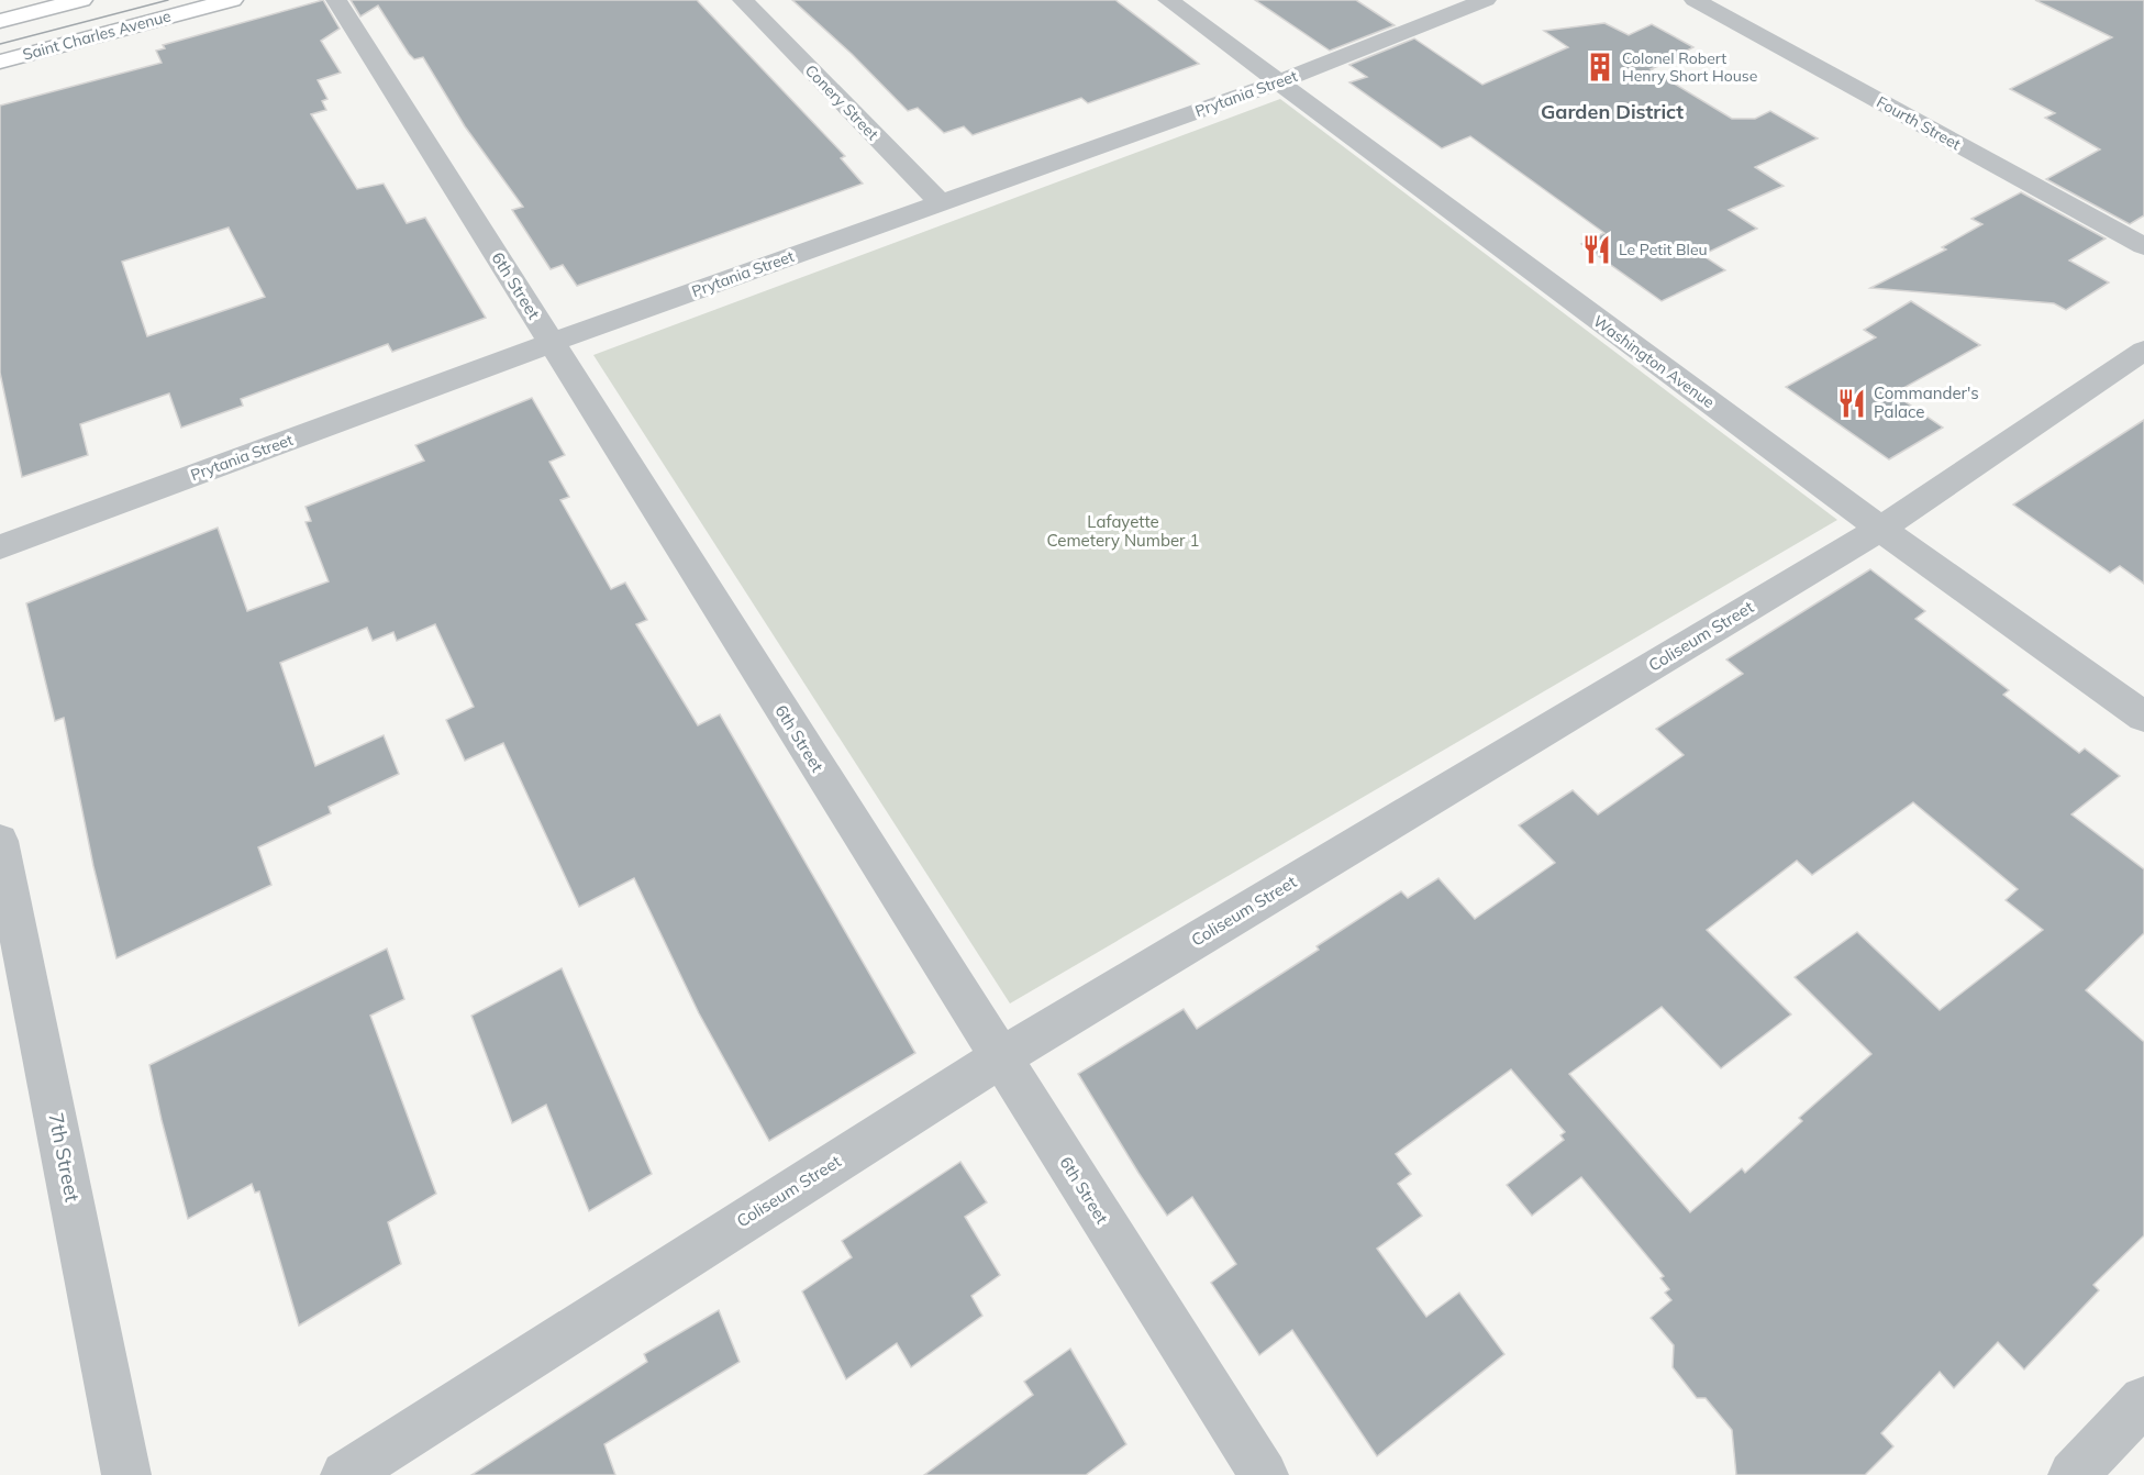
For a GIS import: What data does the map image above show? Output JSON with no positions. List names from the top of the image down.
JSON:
{
  "streets": {
    "main road": ["Saint Charles Avenue"],
    "street": [
      "Prytania Street",
      "Conery Street",
      "Fourth Street",
      "6th Street",
      "Washington Avenue",
      "Coliseum Street",
      "7th Street"
    ]
  },
  "crossings": [
    ["Prytania Street", "Conery Street"],
    ["Prytania Street", "6th Street"],
    ["Prytania Street", "Washington Avenue"],
    ["6th Street", "Coliseum Street"],
    ["Washington Avenue", "Coliseum Street"]
  ],
  "districts": ["Garden District"],
  "parks": ["Lafayette Cemetery Number 1"],
  "places": {
    "building": ["Colonel Robert Henry Short House"],
    "restaurant": ["Le Petit Bleu", "Commander's Palace"]
  }
}
